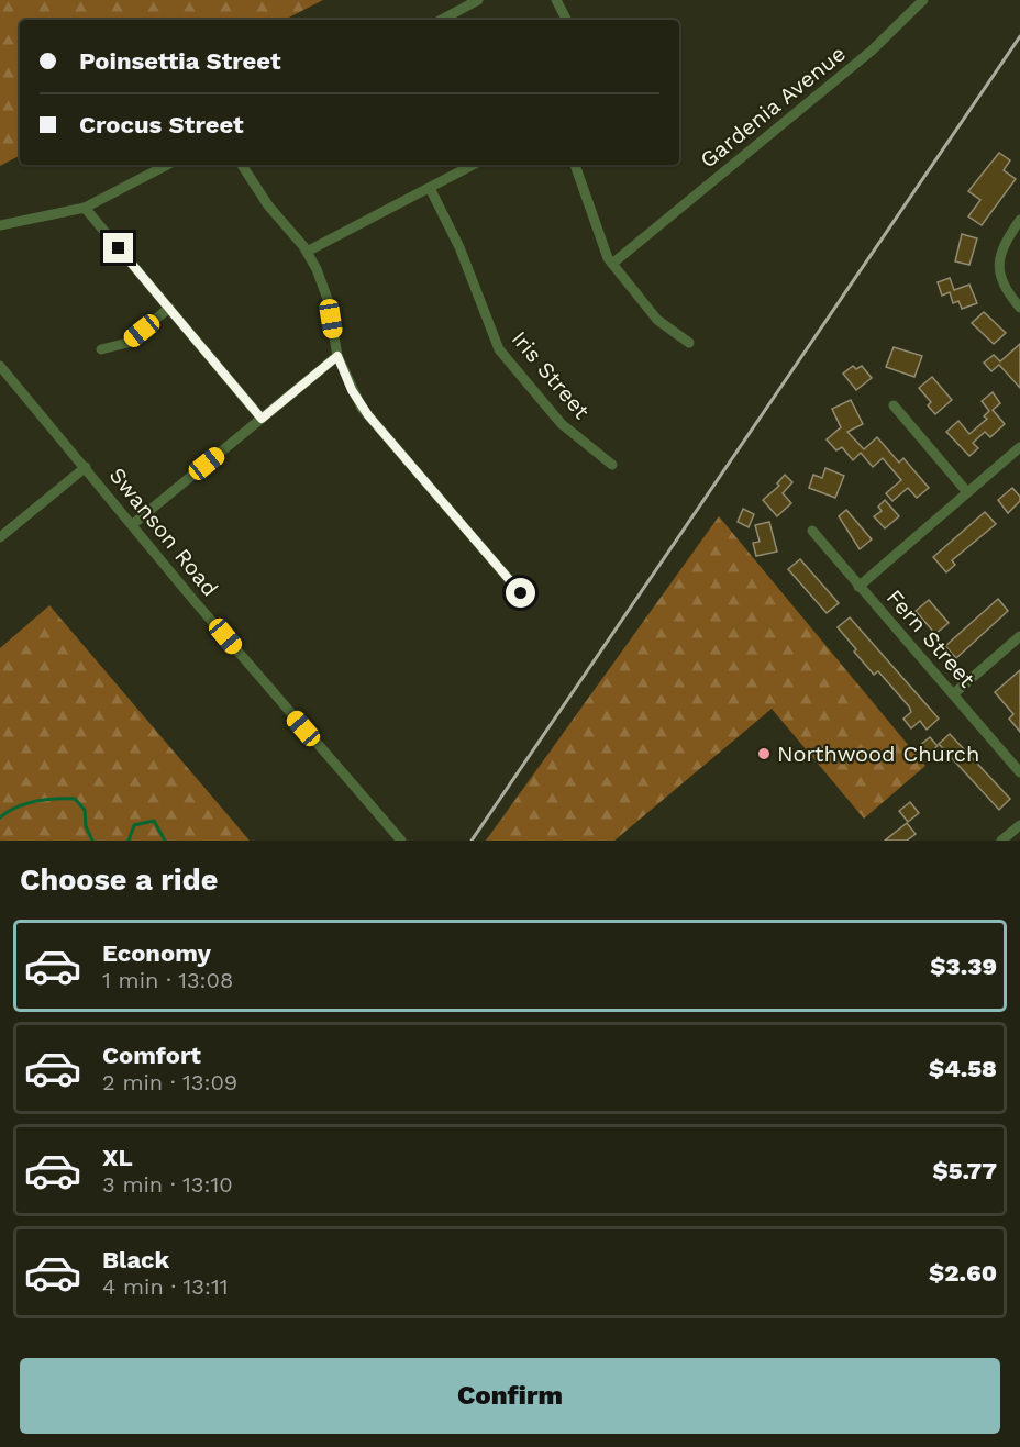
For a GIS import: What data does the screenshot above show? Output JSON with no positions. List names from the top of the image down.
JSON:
{
  "streets": {
    "street": [
      "Gardenia Avenue",
      "Iris Street",
      "Swanson Road",
      "Fern Street"
    ]
  },
  "places": ["Northwood Church"],
  "page": {
    "banner": ["Poinsettia Street", "Crocus Street"],
    "heading": "Choose a ride",
    "list": [
      {
        "name": "Economy",
        "note": "1 min · 13:08",
        "value": "$3.39"
      },
      {
        "name": "Comfort",
        "note": "2 min · 13:09",
        "value": "$4.58"
      },
      {
        "name": "XL",
        "note": "3 min · 13:10",
        "value": "$5.77"
      },
      {
        "name": "Black",
        "note": "4 min · 13:11",
        "value": "$2.60"
      }
    ],
    "buttons": "Confirm"
  }
}
